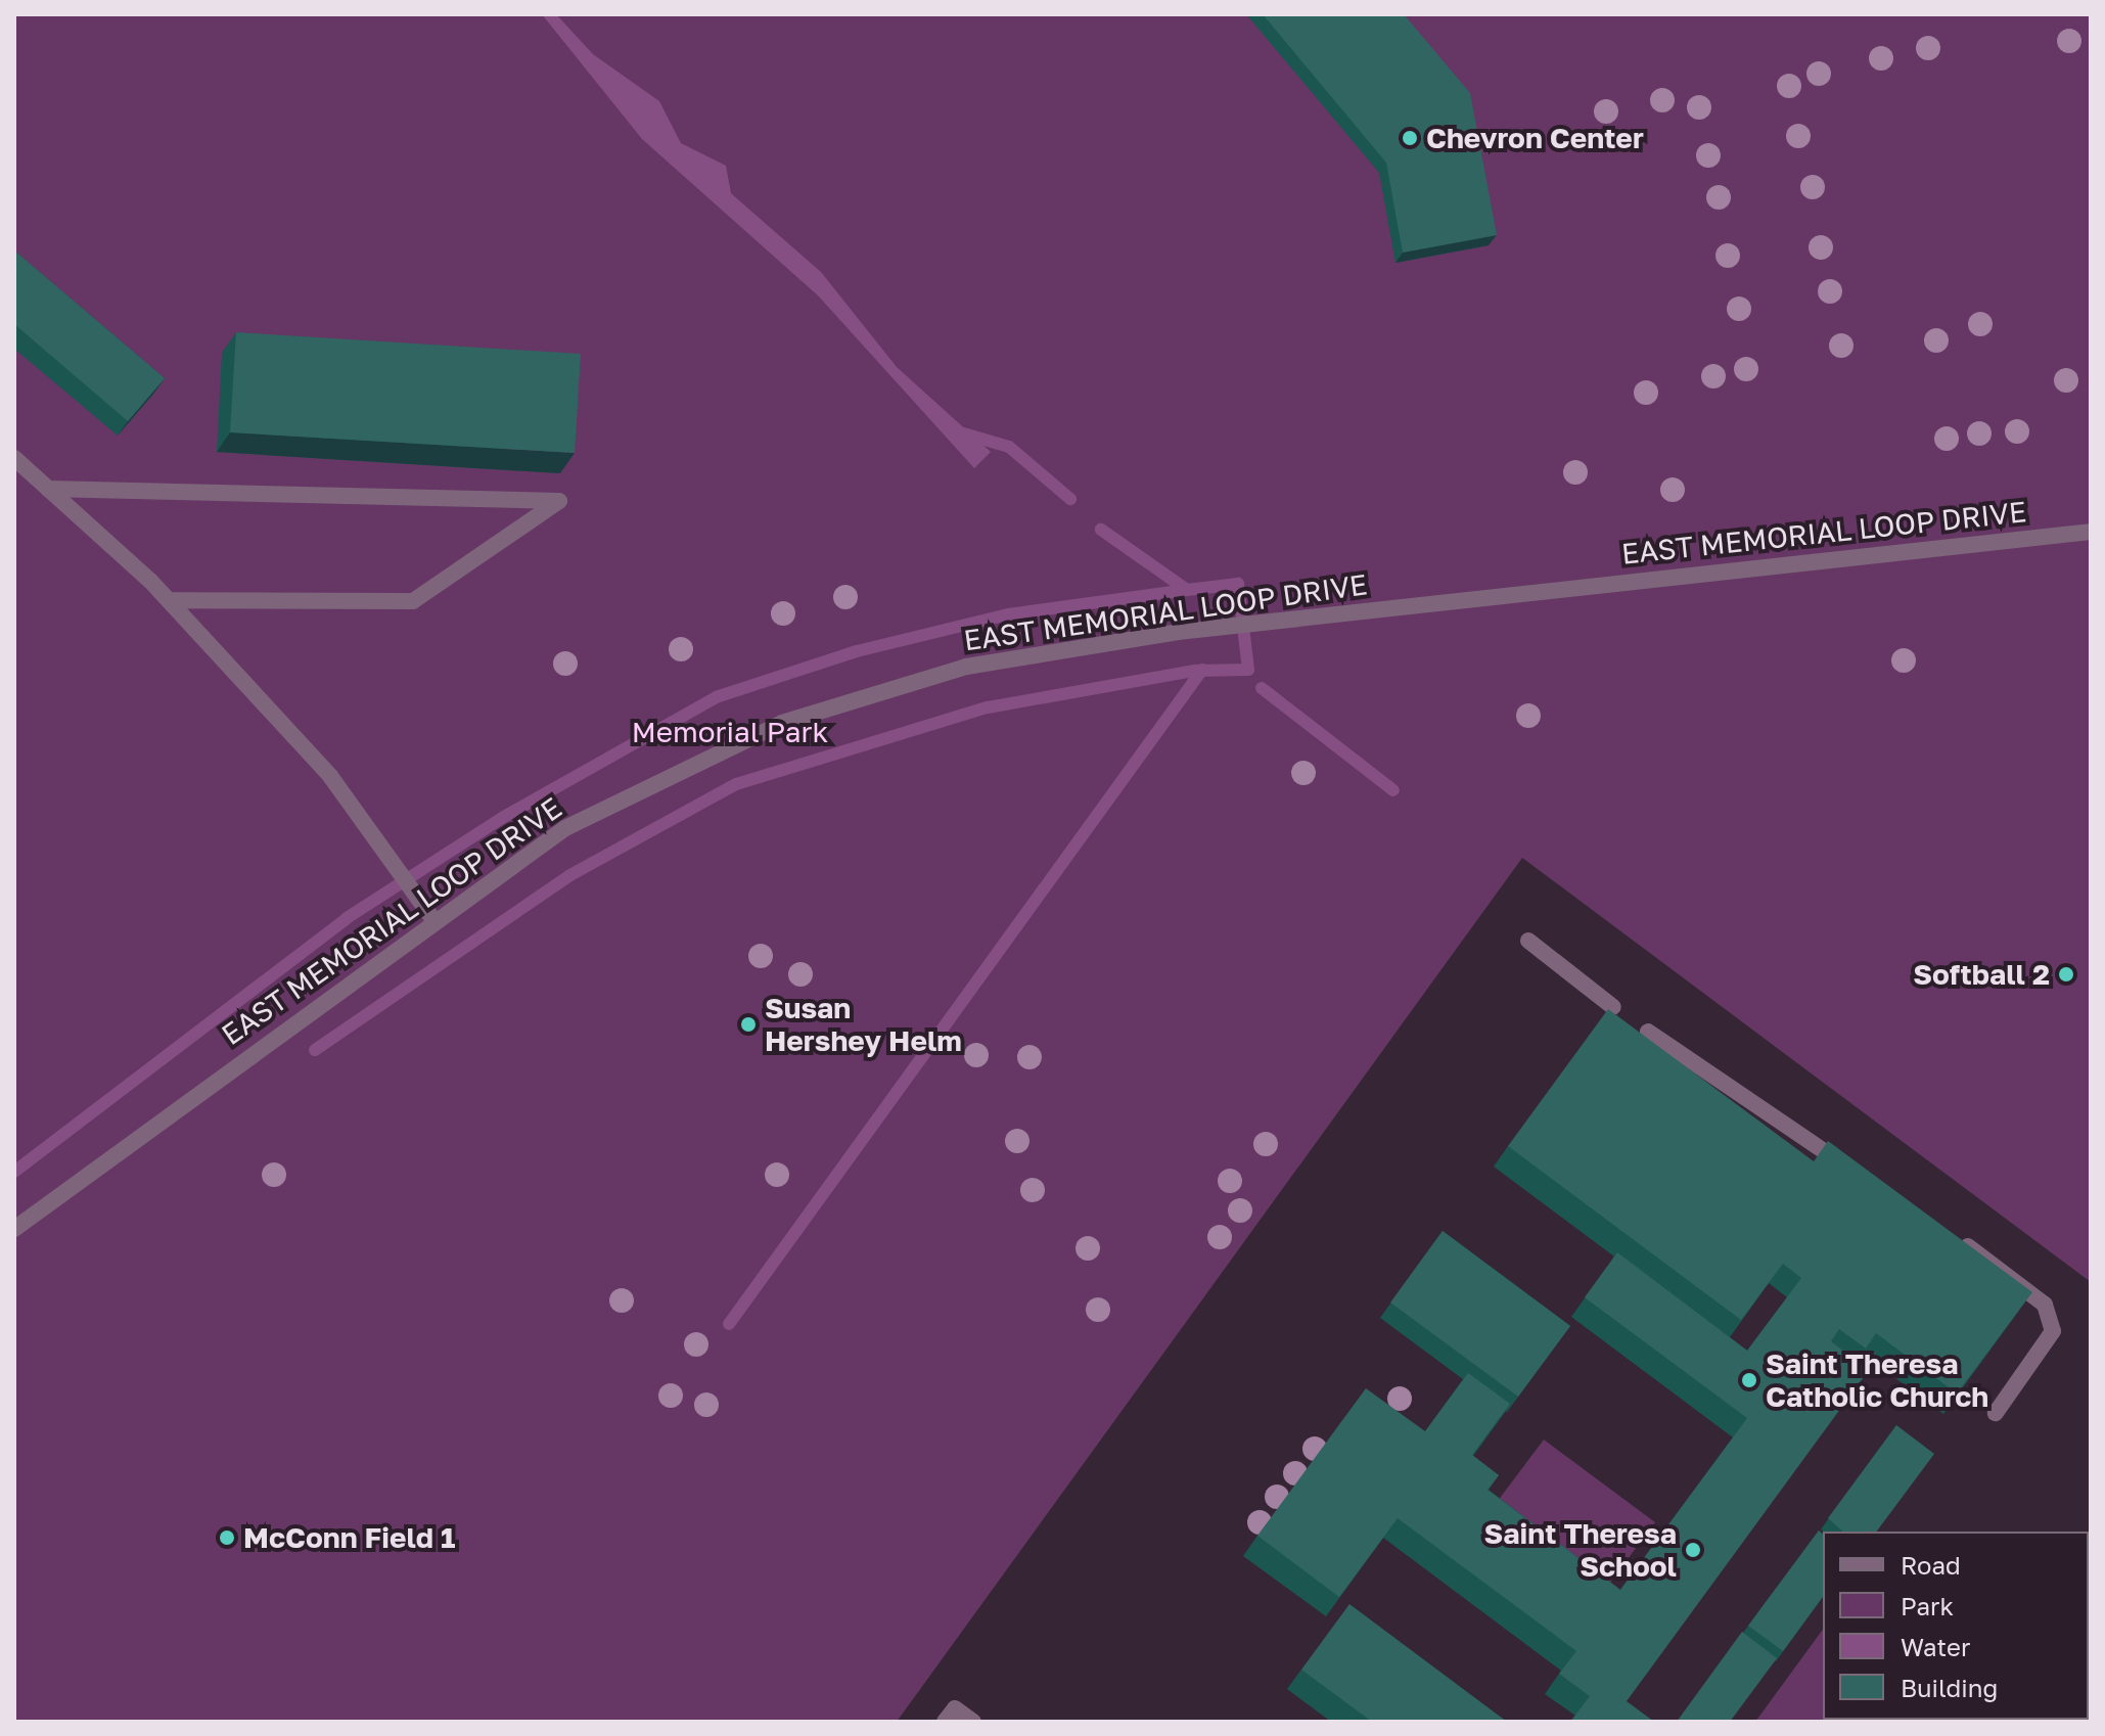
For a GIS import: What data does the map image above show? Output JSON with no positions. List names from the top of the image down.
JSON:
{
  "streets": {
    "street": ["EAST MEMORIAL LOOP DRIVE"]
  },
  "parks": ["Memorial Park"],
  "places": [
    "Chevron Center",
    "Softball 2",
    "Susan Hershey Helm",
    "Saint Theresa Catholic Church",
    "McConn Field 1",
    "Saint Theresa School"
  ],
  "legend": [
    "Road",
    "Park",
    "Water",
    "Building"
  ]
}
